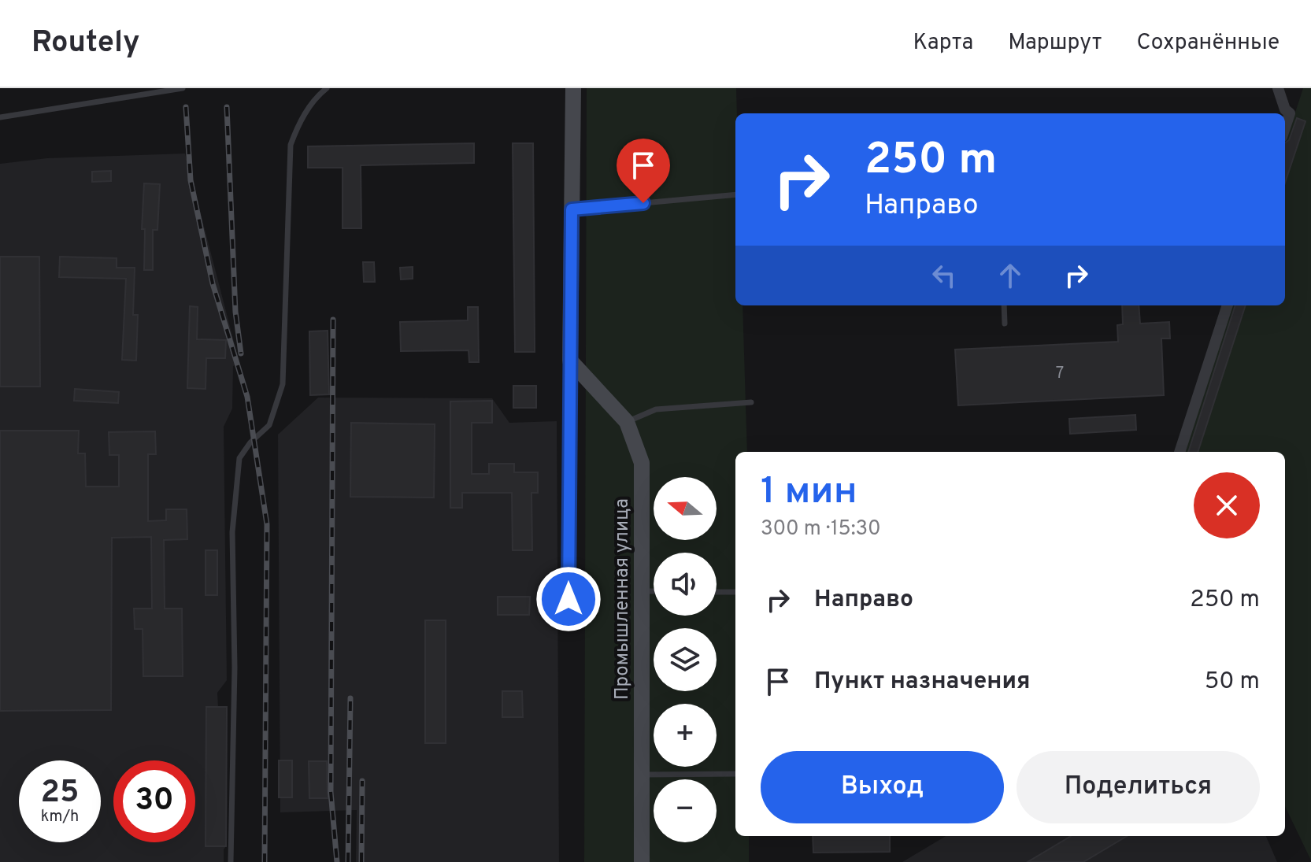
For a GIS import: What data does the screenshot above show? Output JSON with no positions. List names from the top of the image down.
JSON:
{
  "streets": {
    "street": ["Промышленная улица"]
  },
  "house_numbers": ["7"],
  "north": "left",
  "page": {
    "header": "Routely",
    "nav": ["Карта", "Маршрут", "Сохранённые"],
    "turn": ["250 m", "Направо"],
    "heading": ["1 мин", "300 m · 15:30"],
    "map_buttons": ["+", "−"],
    "list": [
      {
        "name": "Направо",
        "value": "250 m"
      },
      {
        "name": "Пункт назначения",
        "value": "50 m"
      }
    ],
    "buttons": ["Выход", "Поделиться"],
    "speed": "25 km/h",
    "limit": "30"
  }
}
